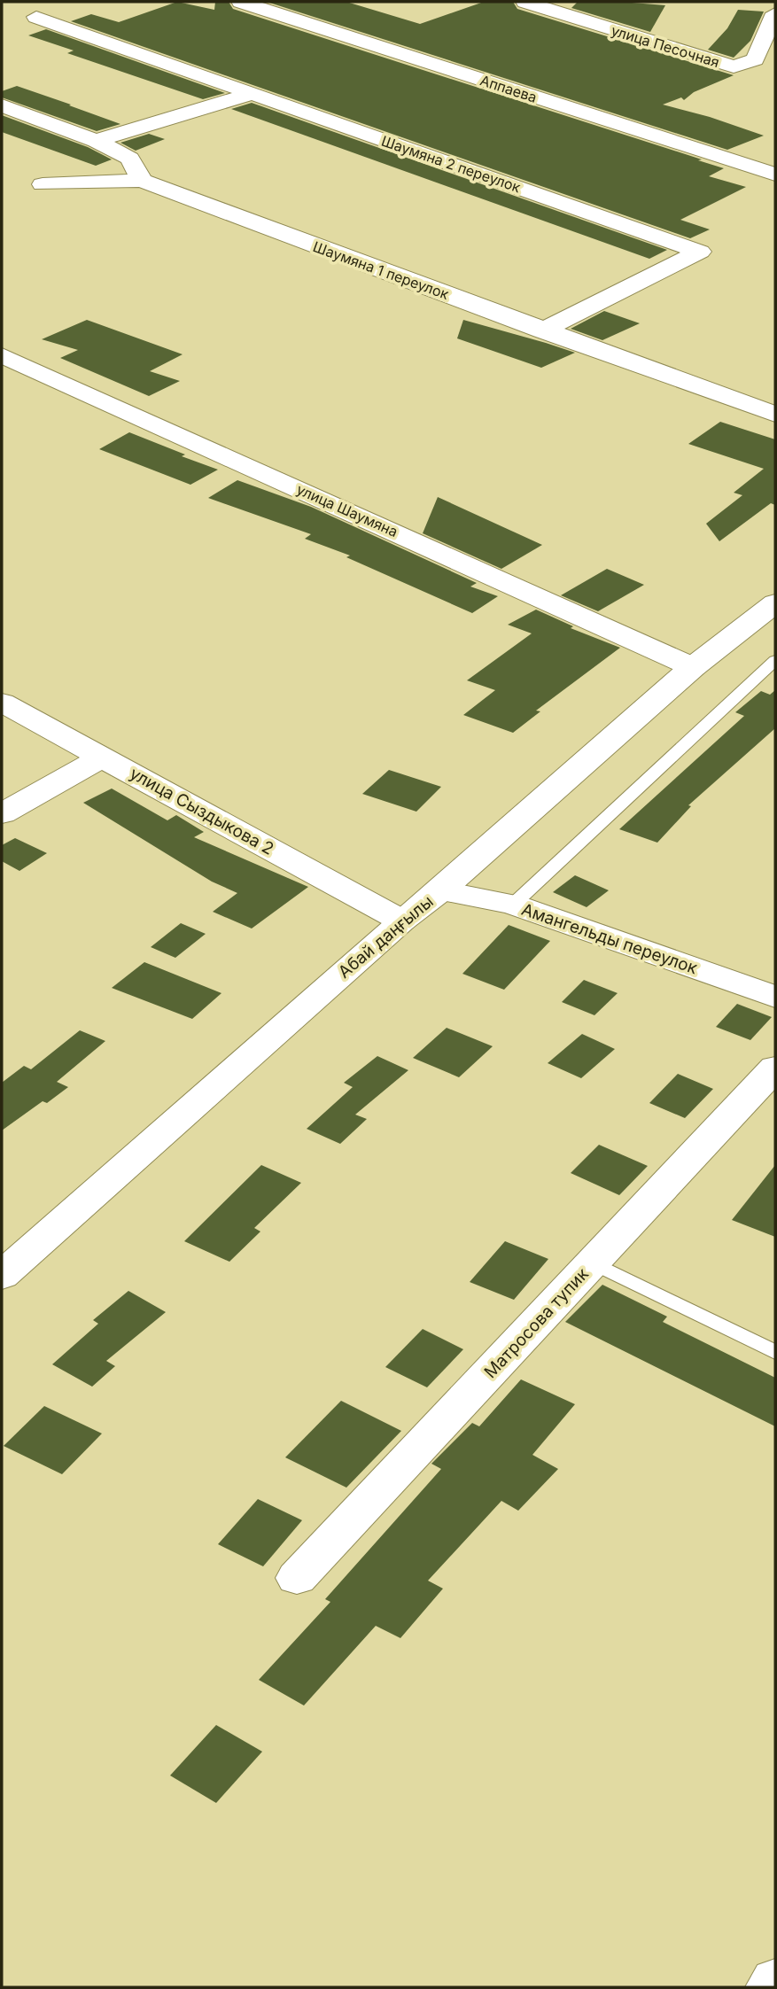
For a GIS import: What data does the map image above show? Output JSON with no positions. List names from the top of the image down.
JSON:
{
  "streets": {
    "street": [
      "улица Песочная",
      "Аппаева",
      "Шаумяна 2 переулок",
      "Шаумяна 1 переулок",
      "улица Шаумяна",
      "улица Сыздыкова 2",
      "Абай даңғылы",
      "Амангельды переулок",
      "Матросова тупик"
    ]
  },
  "crossings": [
    ["Шаумяна 2 переулок", "Шаумяна 1 переулок"],
    ["улица Шаумяна", "Абай даңғылы"],
    ["улица Сыздыкова 2", "Абай даңғылы"],
    ["Абай даңғылы", "Амангельды переулок"]
  ]
}
